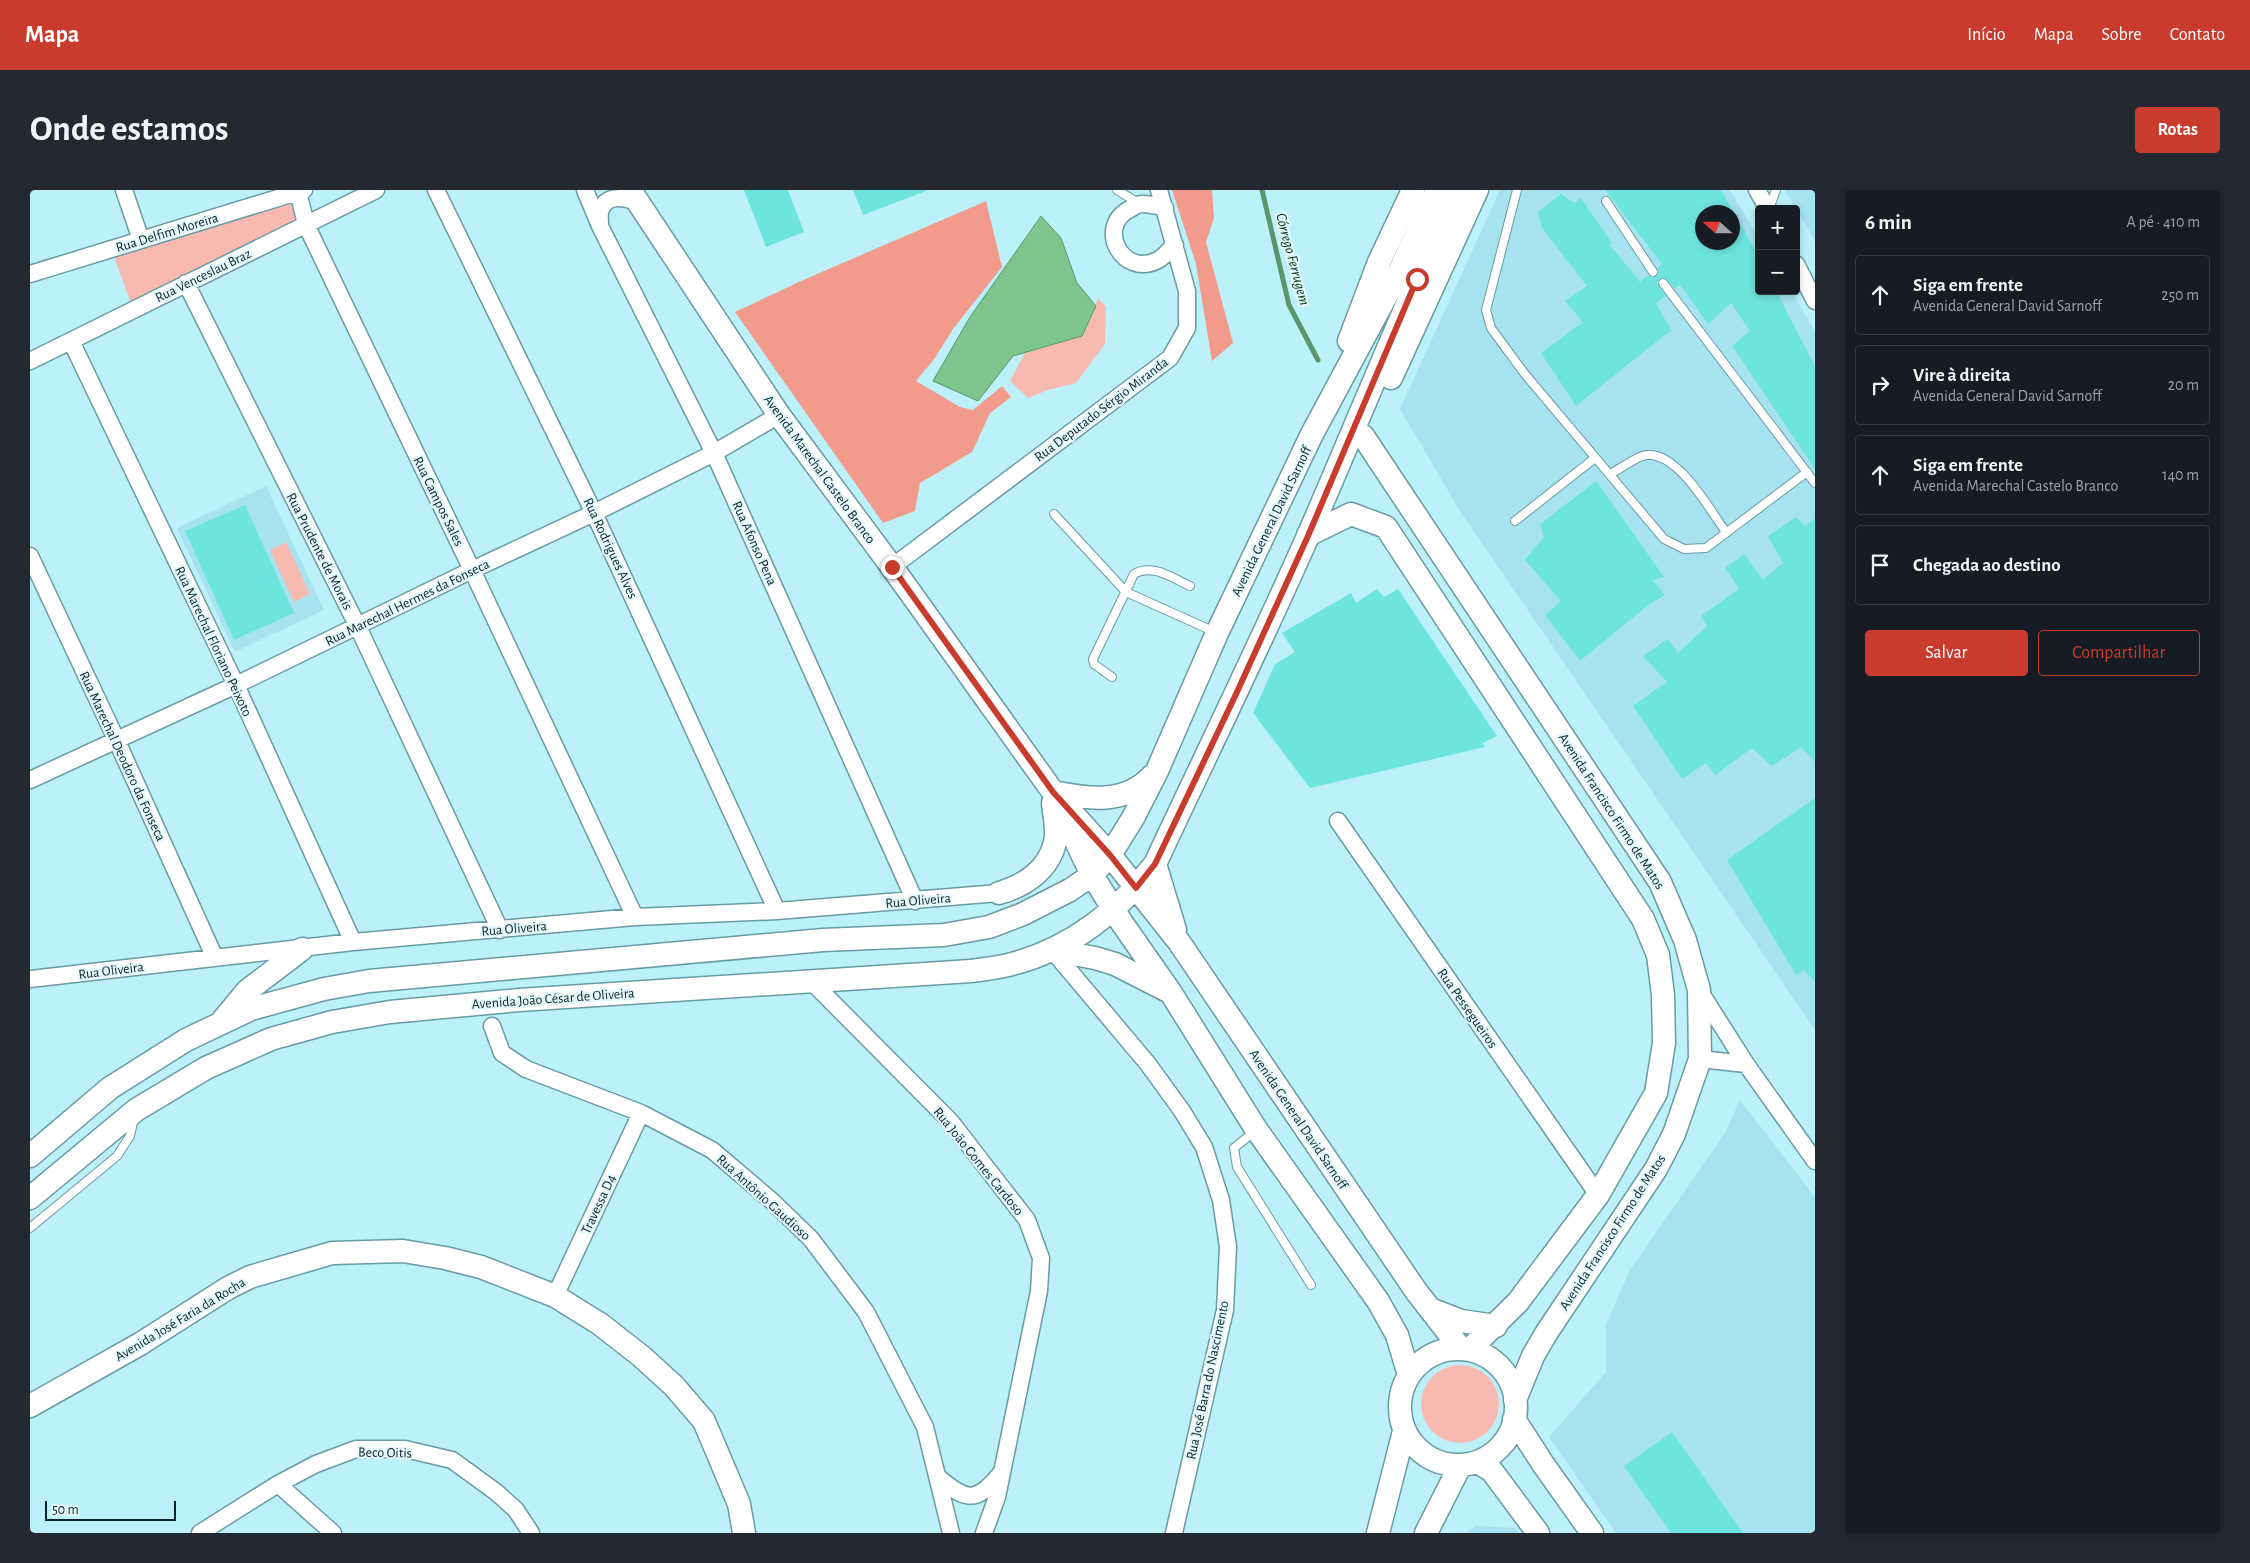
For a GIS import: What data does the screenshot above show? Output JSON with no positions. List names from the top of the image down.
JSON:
{
  "streets": {
    "street": [
      "Rua Delfim Moreira",
      "Rua Venceslau Braz",
      "Rua Deputado Sérgio Miranda",
      "Avenida Marechal Castelo Branco",
      "Rua Campos Sales",
      "Avenida General David Sarnoff",
      "Rua Afonso Pena",
      "Rua Rodrigues Alves",
      "Rua Prudente de Morais",
      "Rua Marechal Hermes da Fonseca",
      "Rua Marechal Floriano Peixoto",
      "Rua Marechal Deodoro da Fonseca",
      "Avenida Francisco Firmo de Matos",
      "Rua Oliveira",
      "Avenida João César de Oliveira",
      "Rua Pessegueiros",
      "Rua João Gomes Cardoso",
      "Rua Antônio Gaudioso",
      "Travessa D4",
      "Avenida José Faria da Rocha",
      "Rua José Barra do Nascimento",
      "Beco Oitis"
    ]
  },
  "crossings": [
    ["Rua Delfim Moreira", "Rua Campos Sales"],
    ["Rua Venceslau Braz", "Rua Campos Sales"],
    ["Rua Venceslau Braz", "Rua Prudente de Morais"],
    ["Rua Venceslau Braz", "Rua Marechal Floriano Peixoto"],
    ["Rua Deputado Sérgio Miranda", "Avenida Marechal Castelo Branco"],
    ["Avenida Marechal Castelo Branco", "Avenida General David Sarnoff"],
    ["Avenida Marechal Castelo Branco", "Rua Marechal Hermes da Fonseca"],
    ["Rua Campos Sales", "Rua Marechal Hermes da Fonseca"],
    ["Rua Campos Sales", "Rua Oliveira"],
    ["Avenida General David Sarnoff", "Avenida Francisco Firmo de Matos"],
    ["Rua Afonso Pena", "Rua Marechal Hermes da Fonseca"],
    ["Rua Afonso Pena", "Rua Oliveira"],
    ["Rua Rodrigues Alves", "Rua Marechal Hermes da Fonseca"],
    ["Rua Rodrigues Alves", "Rua Oliveira"],
    ["Rua Prudente de Morais", "Rua Marechal Hermes da Fonseca"],
    ["Rua Prudente de Morais", "Rua Oliveira"],
    ["Rua Marechal Hermes da Fonseca", "Rua Marechal Floriano Peixoto"],
    ["Rua Marechal Hermes da Fonseca", "Rua Marechal Deodoro da Fonseca"],
    ["Rua Marechal Floriano Peixoto", "Rua Oliveira"],
    ["Rua Marechal Deodoro da Fonseca", "Rua Oliveira"],
    ["Avenida João César de Oliveira", "Rua João Gomes Cardoso"],
    ["Avenida João César de Oliveira", "Rua José Barra do Nascimento"],
    ["Rua Antônio Gaudioso", "Travessa D4"],
    ["Travessa D4", "Avenida José Faria da Rocha"]
  ],
  "water": ["Córrego Ferrugem"],
  "scale_bar": "50 m",
  "north": "left",
  "page": {
    "header": "Mapa",
    "nav": [
      "Início",
      "Mapa",
      "Sobre",
      "Contato"
    ],
    "buttons": [
      "Rotas",
      ["Salvar", "Compartilhar"]
    ],
    "title": "Onde estamos",
    "heading": ["6 min", "A pé · 410 m"],
    "map_buttons": ["+", "−"],
    "list": [
      ["Siga em frente", "Avenida General David Sarnoff", "250 m"],
      ["Vire à direita", "Avenida General David Sarnoff", "20 m"],
      ["Siga em frente", "Avenida Marechal Castelo Branco", "140 m"],
      "Chegada ao destino"
    ],
    "scale": "50 m"
  }
}
